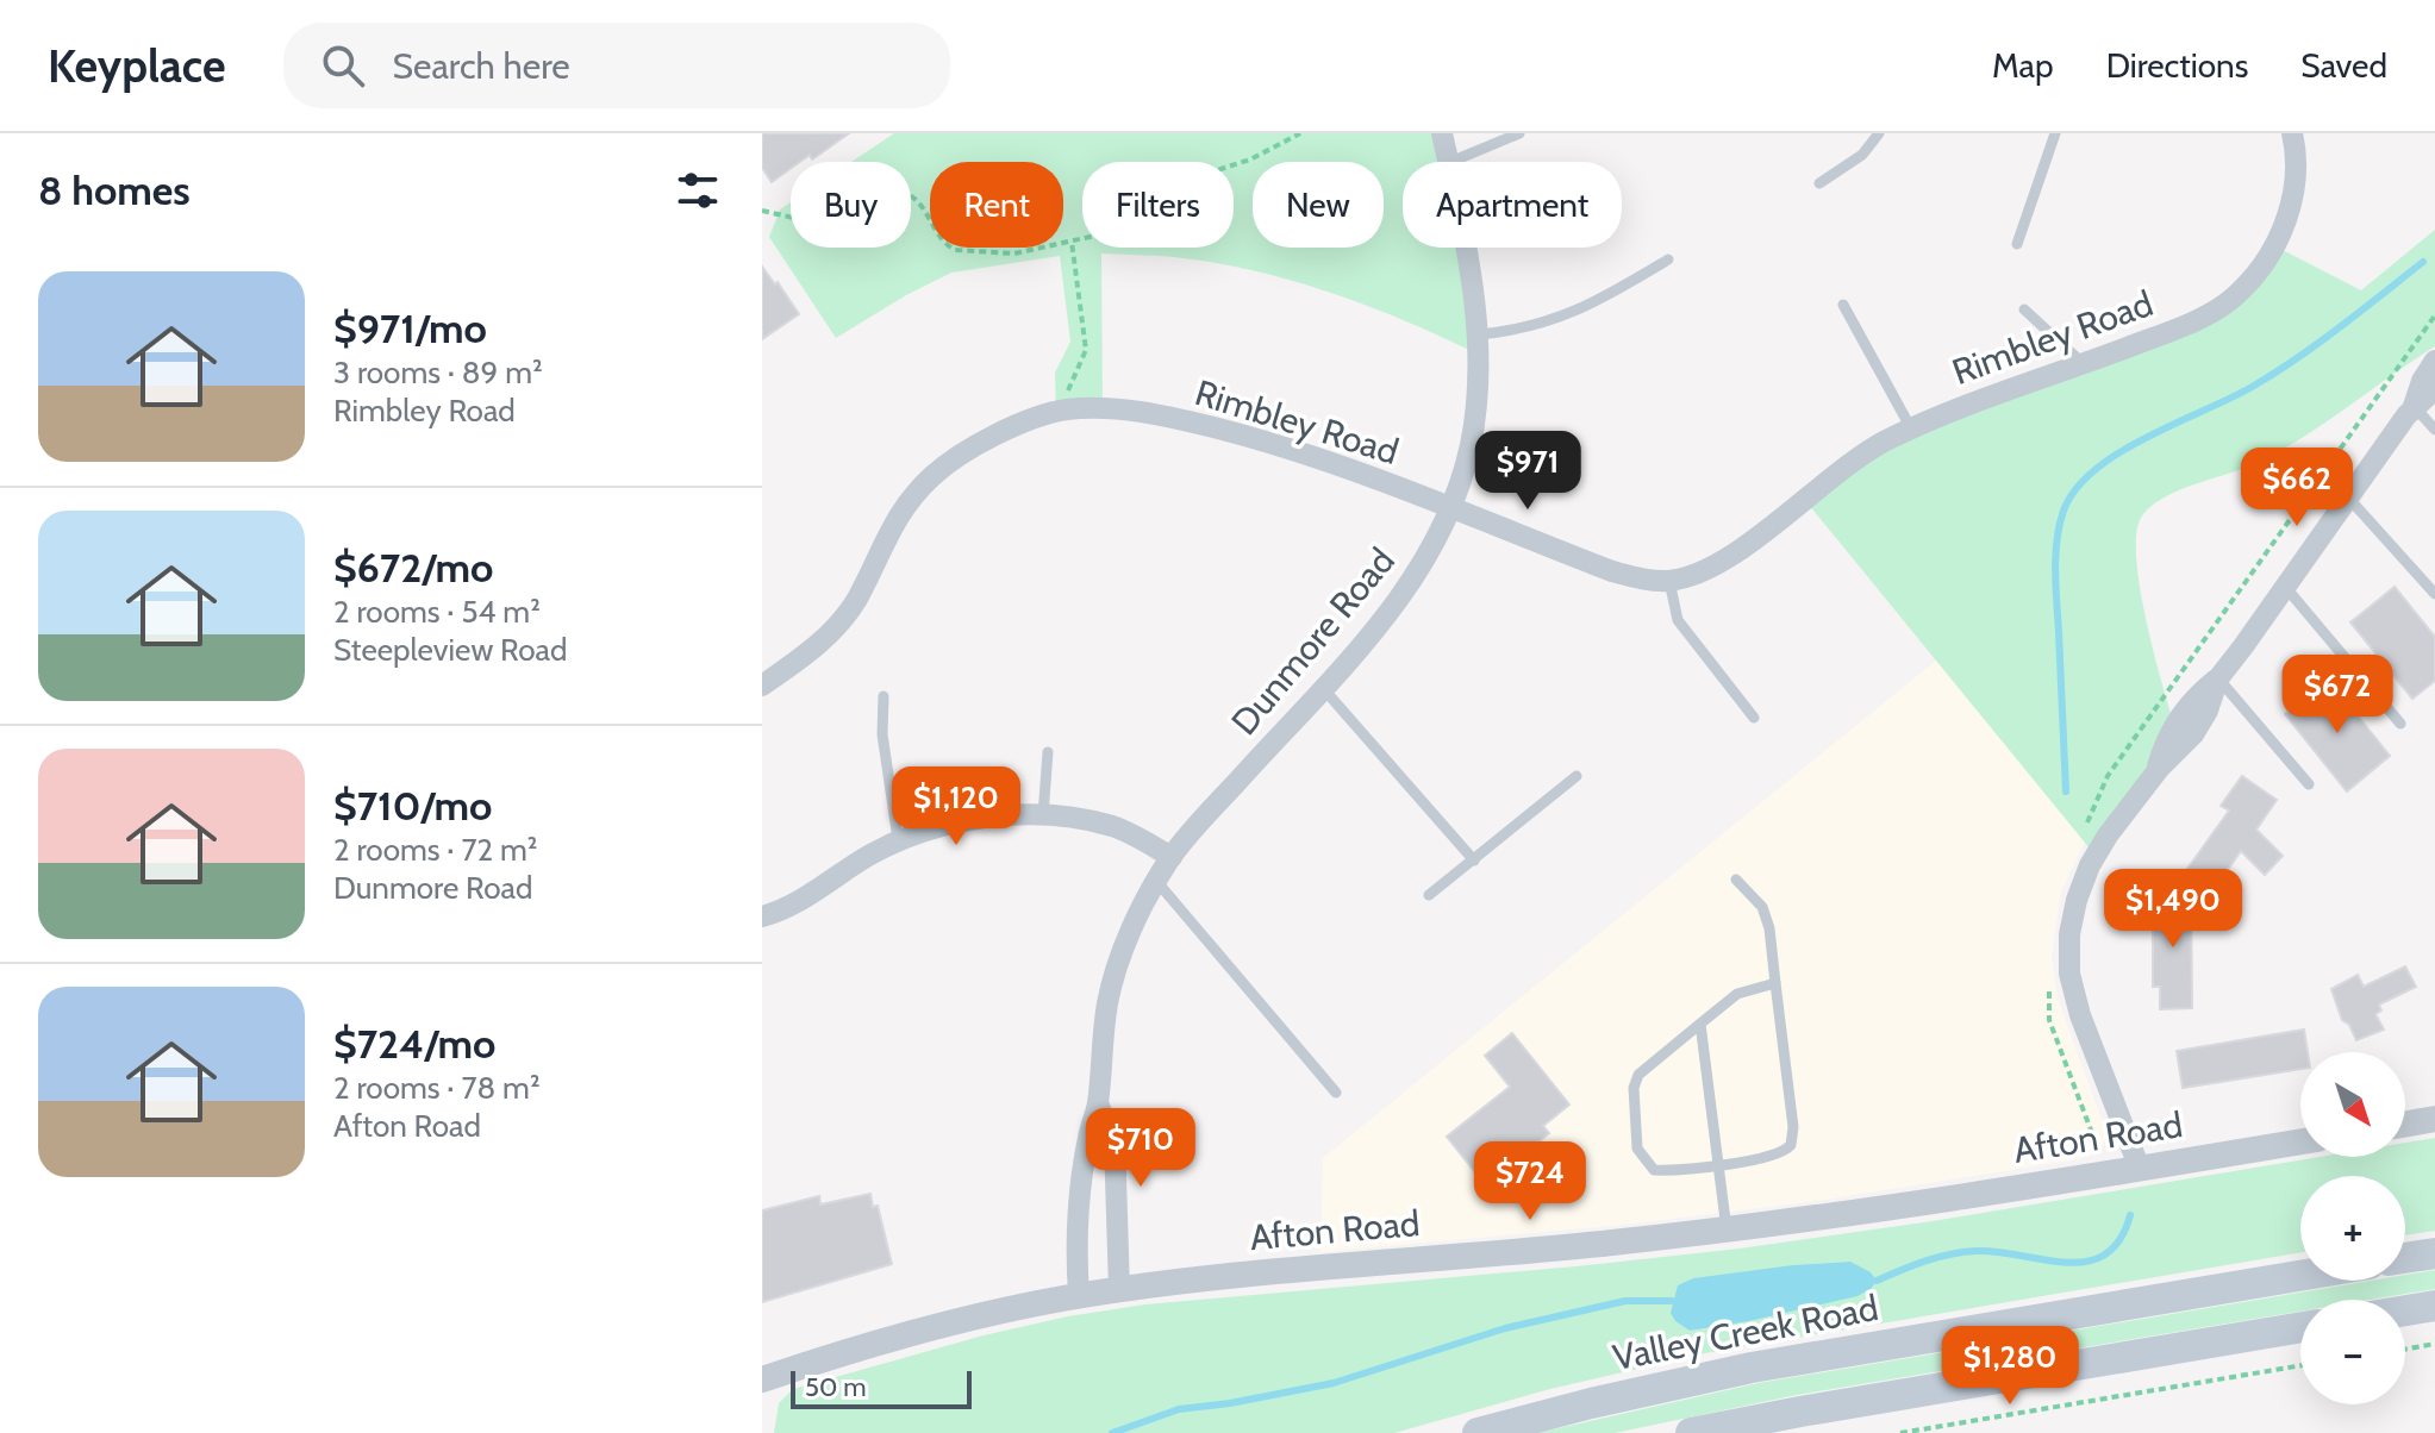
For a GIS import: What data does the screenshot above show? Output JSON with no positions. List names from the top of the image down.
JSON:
{
  "streets": {
    "main road": ["Valley Creek Road"],
    "street": ["Rimbley Road", "Dunmore Road", "Afton Road"]
  },
  "crossings": [
    ["Rimbley Road", "Dunmore Road"],
    ["Dunmore Road", "Afton Road"]
  ],
  "scale_bar": "50 m",
  "north": "bottom right",
  "page": {
    "header": "Keyplace",
    "search": "Search here",
    "nav": ["Map", "Directions", "Saved"],
    "heading": "8 homes",
    "chip": [
      "Buy",
      "Rent",
      "Filters",
      "New",
      "Apartment"
    ],
    "list": [
      {
        "name": "$971/mo",
        "note": "3 rooms · 89 m² · Rimbley Road"
      },
      {
        "name": "$672/mo",
        "note": "2 rooms · 54 m² · Steepleview Road"
      },
      {
        "name": "$710/mo",
        "note": "2 rooms · 72 m² · Dunmore Road"
      },
      {
        "name": "$724/mo",
        "note": "2 rooms · 78 m² · Afton Road"
      }
    ],
    "price": [
      "$971",
      "$662",
      "$672",
      "$1,120",
      "$1,490",
      "$710",
      "$724",
      "$1,280"
    ],
    "map_buttons": ["+", "−"],
    "scale": "50 m"
  }
}
